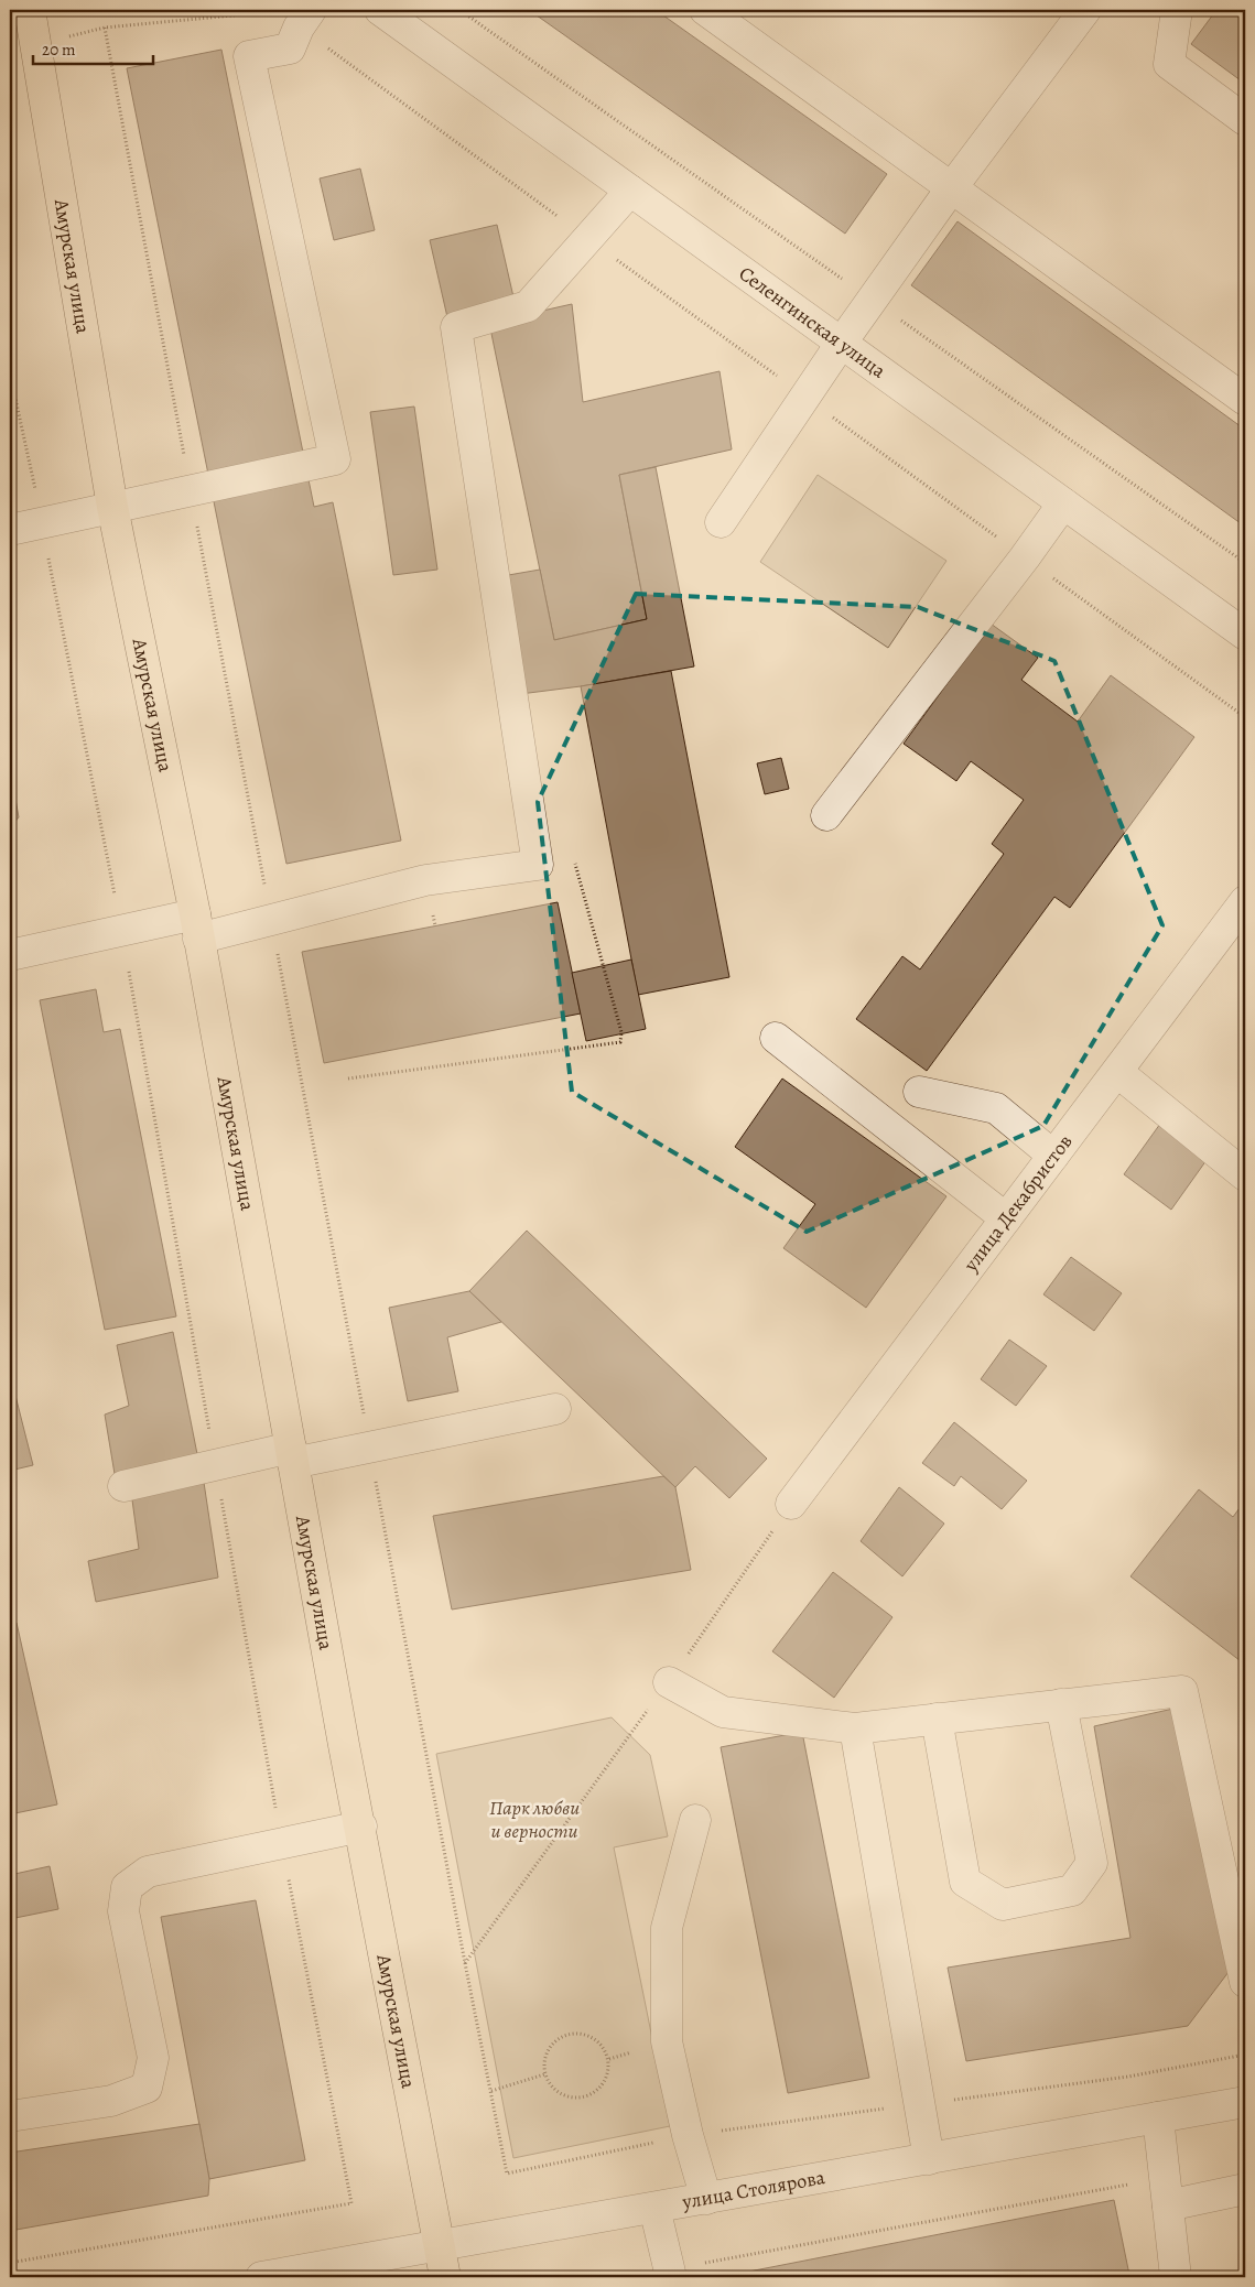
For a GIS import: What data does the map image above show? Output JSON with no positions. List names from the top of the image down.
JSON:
{
  "streets": {
    "main road": ["Амурская улица"],
    "street": ["Селенгинская улица", "улица Декабристов", "улица Столярова"]
  },
  "crossings": [
    ["Амурская улица", "улица Столярова"]
  ],
  "parks": ["Парк любви и верности"],
  "scale_bar": "20 m"
}
